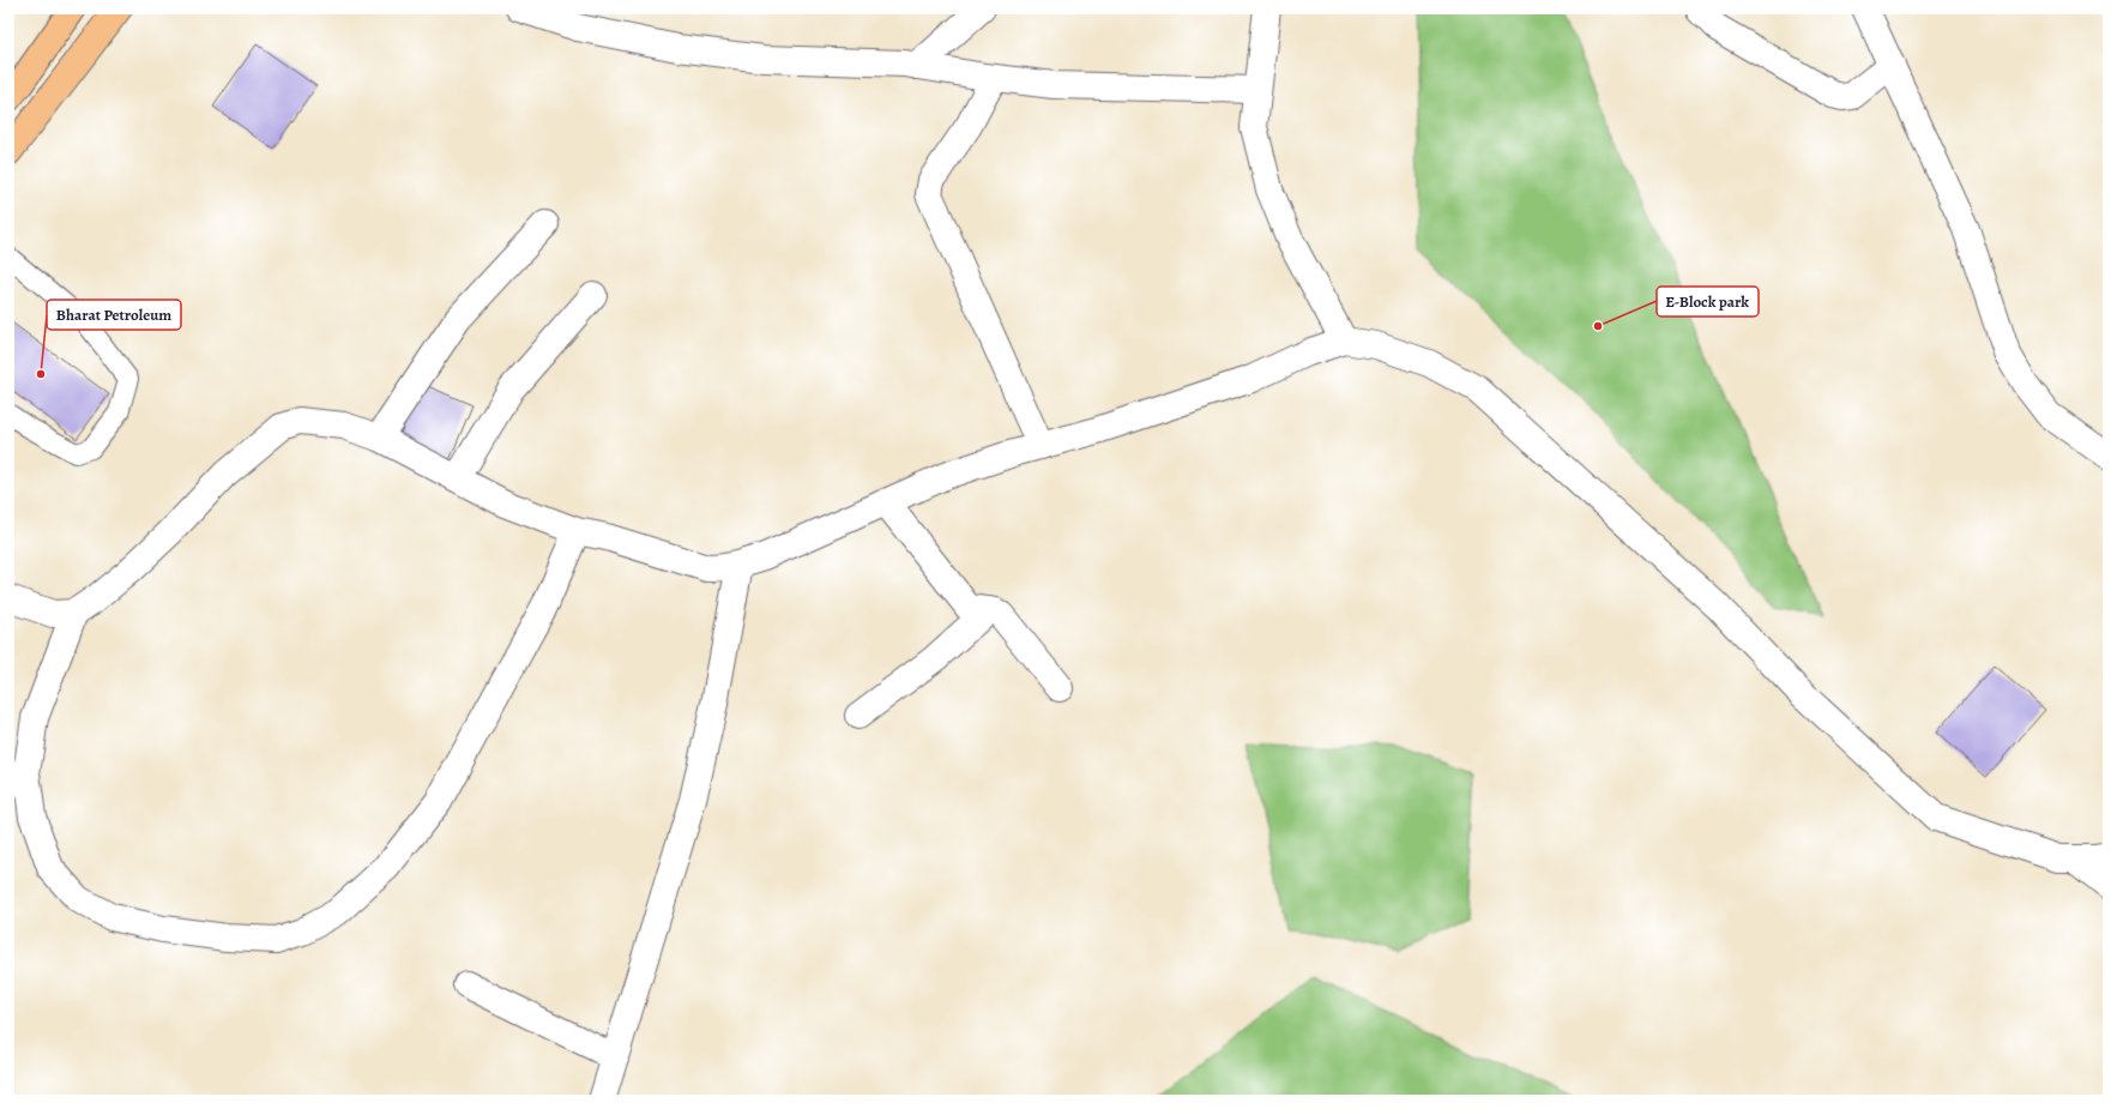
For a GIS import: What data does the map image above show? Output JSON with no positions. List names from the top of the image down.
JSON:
{
  "places": ["E-Block park", "Bharat Petroleum"]
}
